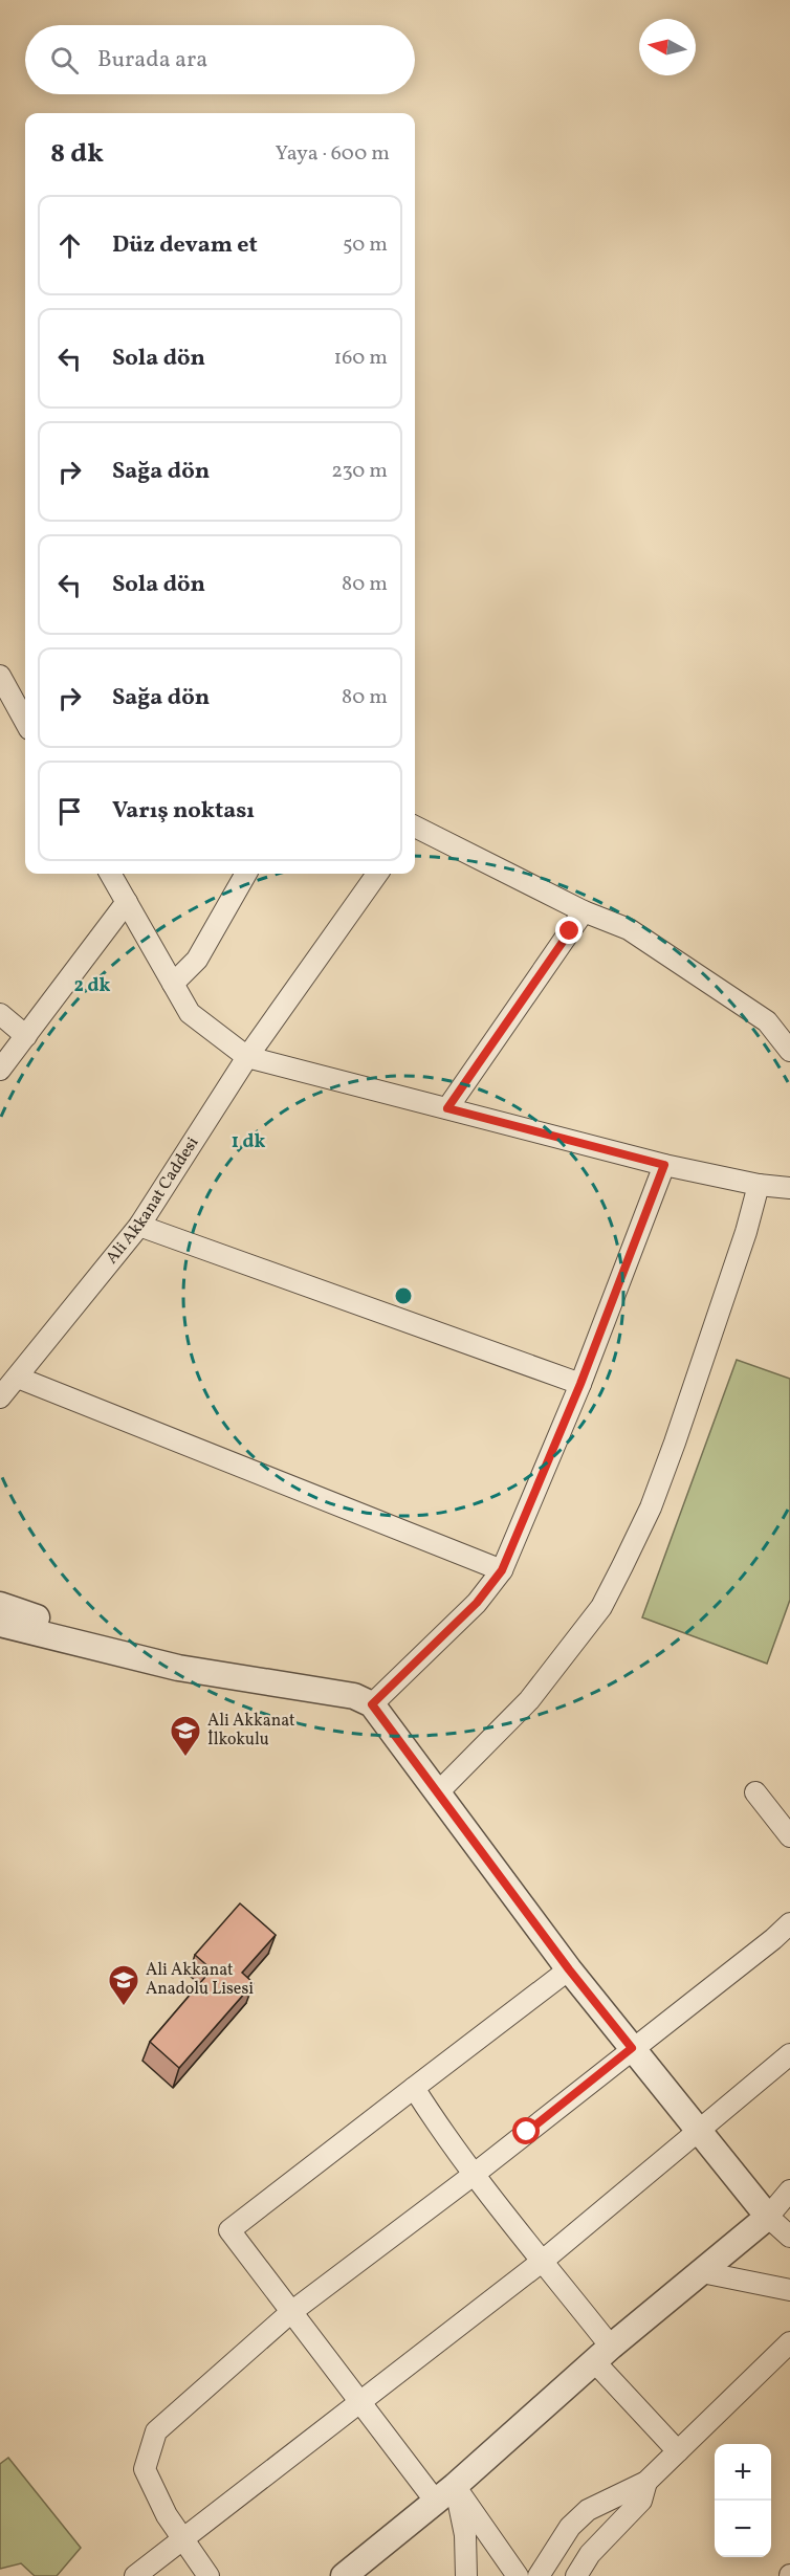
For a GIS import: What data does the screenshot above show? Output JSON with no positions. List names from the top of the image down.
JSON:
{
  "streets": {
    "street": ["Ali Akkanat Caddesi"]
  },
  "places": {
    "school or university": ["Ali Akkanat İlkokulu", "Ali Akkanat Anadolu Lisesi"]
  },
  "north": "left",
  "page": {
    "search": "Burada ara",
    "heading": ["8 dk", "Yaya · 600 m"],
    "list": [
      ["Düz devam et", "50 m"],
      ["Sola dön", "160 m"],
      ["Sağa dön", "230 m"],
      ["Sola dön", "80 m"],
      ["Sağa dön", "80 m"],
      "Varış noktası"
    ],
    "map_buttons": ["+", "−"]
  },
  "rings": ["2 dk", "1 dk"]
}
